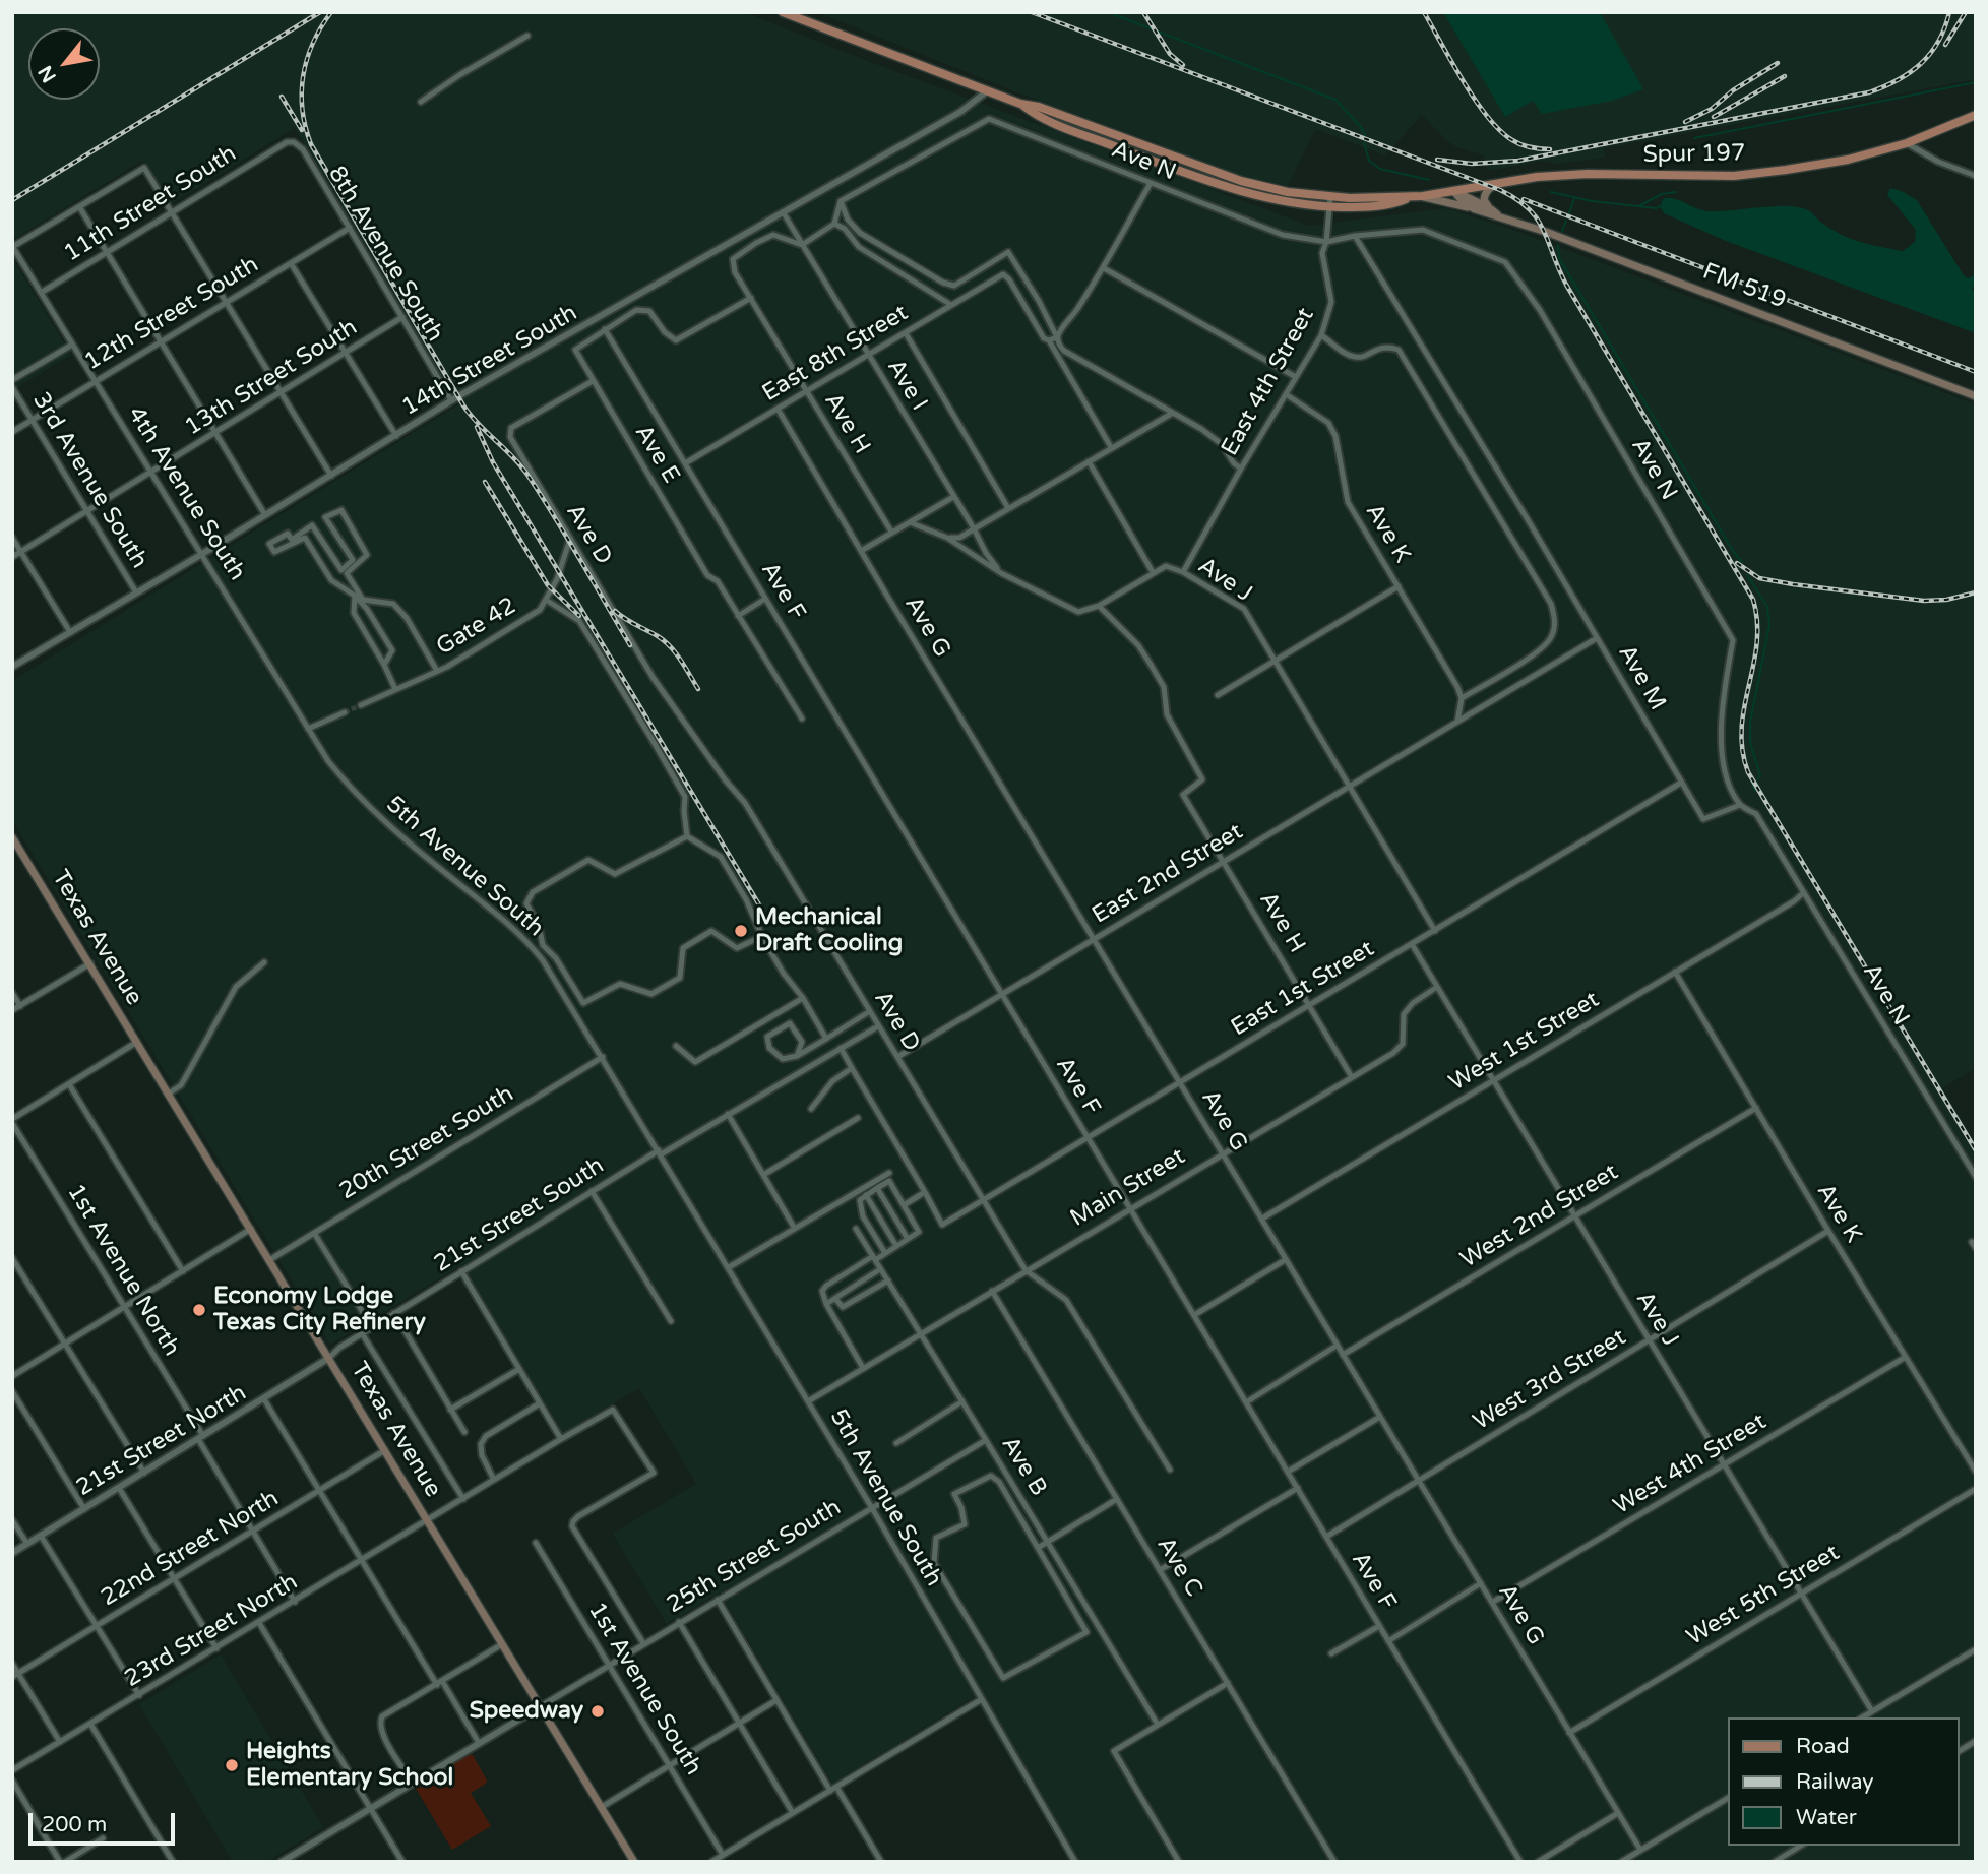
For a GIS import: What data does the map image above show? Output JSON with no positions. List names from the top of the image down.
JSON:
{
  "streets": {
    "main road": ["Spur 197", "FM 519", "Texas Avenue"],
    "street": [
      "Ave N",
      "11th Street South",
      "8th Avenue South",
      "12th Street South",
      "East 8th Street",
      "14th Street South",
      "13th Street South",
      "East 4th Street",
      "Ave I",
      "Ave H",
      "Ave E",
      "3rd Avenue South",
      "4th Avenue South",
      "Ave K",
      "Ave D",
      "Ave J",
      "Ave F",
      "Gate 42",
      "Ave G",
      "Ave M",
      "5th Avenue South",
      "East 2nd Street",
      "East 1st Street",
      "West 1st Street",
      "20th Street South",
      "Main Street",
      "21st Street South",
      "West 2nd Street",
      "1st Avenue North",
      "West 3rd Street",
      "21st Street North",
      "West 4th Street",
      "Ave B",
      "22nd Street North",
      "25th Street South",
      "Ave C",
      "West 5th Street",
      "23rd Street North",
      "1st Avenue South"
    ]
  },
  "crossings": [
    ["Spur 197", "FM 519"],
    ["Spur 197", "14th Street South"],
    ["Spur 197", "East 4th Street"],
    ["Ave N", "East 4th Street"],
    ["Ave N", "Ave M"],
    ["Ave N", "West 1st Street"],
    ["11th Street South", "8th Avenue South"],
    ["11th Street South", "4th Avenue South"],
    ["8th Avenue South", "12th Street South"],
    ["8th Avenue South", "14th Street South"],
    ["8th Avenue South", "13th Street South"],
    ["12th Street South", "3rd Avenue South"],
    ["12th Street South", "4th Avenue South"],
    ["East 8th Street", "Ave I"],
    ["East 8th Street", "Ave H"],
    ["East 8th Street", "Ave F"],
    ["East 8th Street", "Ave G"],
    ["14th Street South", "Ave I"],
    ["14th Street South", "3rd Avenue South"],
    ["14th Street South", "4th Avenue South"],
    ["13th Street South", "3rd Avenue South"],
    ["13th Street South", "4th Avenue South"],
    ["East 4th Street", "Ave K"],
    ["East 4th Street", "Ave J"],
    ["Ave I", "Ave H"],
    ["Ave H", "East 2nd Street"],
    ["Ave H", "East 1st Street"],
    ["Ave H", "Main Street"],
    ["Ave E", "Ave D"],
    ["Ave E", "Ave F"],
    ["4th Avenue South", "5th Avenue South"],
    ["Ave K", "West 1st Street"],
    ["Ave K", "West 2nd Street"],
    ["Ave K", "West 3rd Street"],
    ["Ave K", "West 4th Street"],
    ["Ave D", "Gate 42"],
    ["Ave D", "East 2nd Street"],
    ["Ave D", "East 1st Street"],
    ["Ave D", "Main Street"],
    ["Ave D", "21st Street South"],
    ["Ave J", "East 2nd Street"],
    ["Ave J", "East 1st Street"],
    ["Ave J", "West 1st Street"],
    ["Ave J", "Main Street"],
    ["Ave J", "West 2nd Street"],
    ["Ave J", "West 3rd Street"],
    ["Ave J", "West 4th Street"],
    ["Ave J", "West 5th Street"],
    ["Ave F", "East 2nd Street"],
    ["Ave F", "East 1st Street"],
    ["Ave F", "Main Street"],
    ["Ave F", "West 3rd Street"],
    ["Ave G", "East 2nd Street"],
    ["Ave G", "East 1st Street"],
    ["Ave G", "West 1st Street"],
    ["Ave G", "Main Street"],
    ["Ave G", "West 2nd Street"],
    ["Ave G", "West 3rd Street"],
    ["Ave G", "West 4th Street"],
    ["Ave G", "West 5th Street"],
    ["Ave M", "East 2nd Street"],
    ["Ave M", "East 1st Street"],
    ["5th Avenue South", "20th Street South"],
    ["5th Avenue South", "Main Street"],
    ["5th Avenue South", "21st Street South"],
    ["5th Avenue South", "25th Street South"],
    ["Texas Avenue", "20th Street South"],
    ["Texas Avenue", "21st Street South"],
    ["Texas Avenue", "21st Street North"],
    ["Texas Avenue", "22nd Street North"],
    ["Texas Avenue", "25th Street South"],
    ["Texas Avenue", "23rd Street North"],
    ["Main Street", "Ave B"],
    ["Main Street", "Ave C"],
    ["21st Street South", "21st Street North"],
    ["1st Avenue North", "21st Street North"],
    ["1st Avenue North", "22nd Street North"],
    ["1st Avenue North", "23rd Street North"],
    ["Ave B", "25th Street South"],
    ["25th Street South", "23rd Street North"],
    ["25th Street South", "1st Avenue South"]
  ],
  "places": [
    "Mechanical Draft Cooling",
    "Economy Lodge Texas City Refinery",
    "Speedway",
    "Heights Elementary School"
  ],
  "legend": ["Road", "Railway", "Water"],
  "scale_bar": "200 m",
  "north": "bottom left"
}
